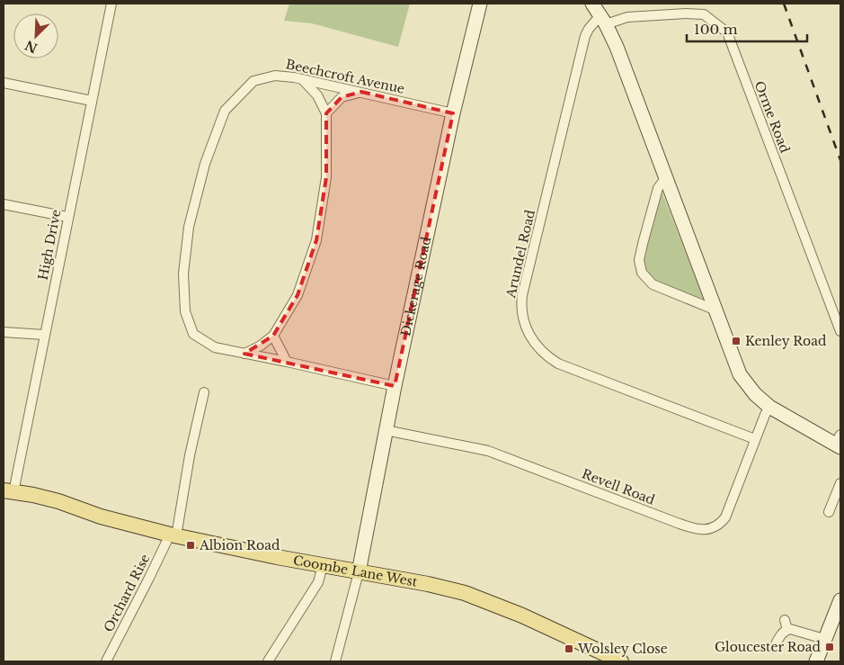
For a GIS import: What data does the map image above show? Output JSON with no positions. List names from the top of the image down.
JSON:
{
  "streets": {
    "main road": ["Coombe Lane West"],
    "street": [
      "Beechcroft Avenue",
      "Orme Road",
      "High Drive",
      "Arundel Road",
      "Dickerage Road",
      "Revell Road",
      "Orchard Rise"
    ]
  },
  "crossings": [
    ["Beechcroft Avenue", "Dickerage Road"],
    ["Orme Road", "Arundel Road"],
    ["High Drive", "Coombe Lane West"],
    ["Arundel Road", "Revell Road"],
    ["Dickerage Road", "Revell Road"],
    ["Dickerage Road", "Coombe Lane West"],
    ["Coombe Lane West", "Orchard Rise"]
  ],
  "places": {
    "transit": [
      "Kenley Road",
      "Albion Road",
      "Gloucester Road",
      "Wolsley Close"
    ]
  },
  "scale_bar": "100 m",
  "north": "bottom left"
}
